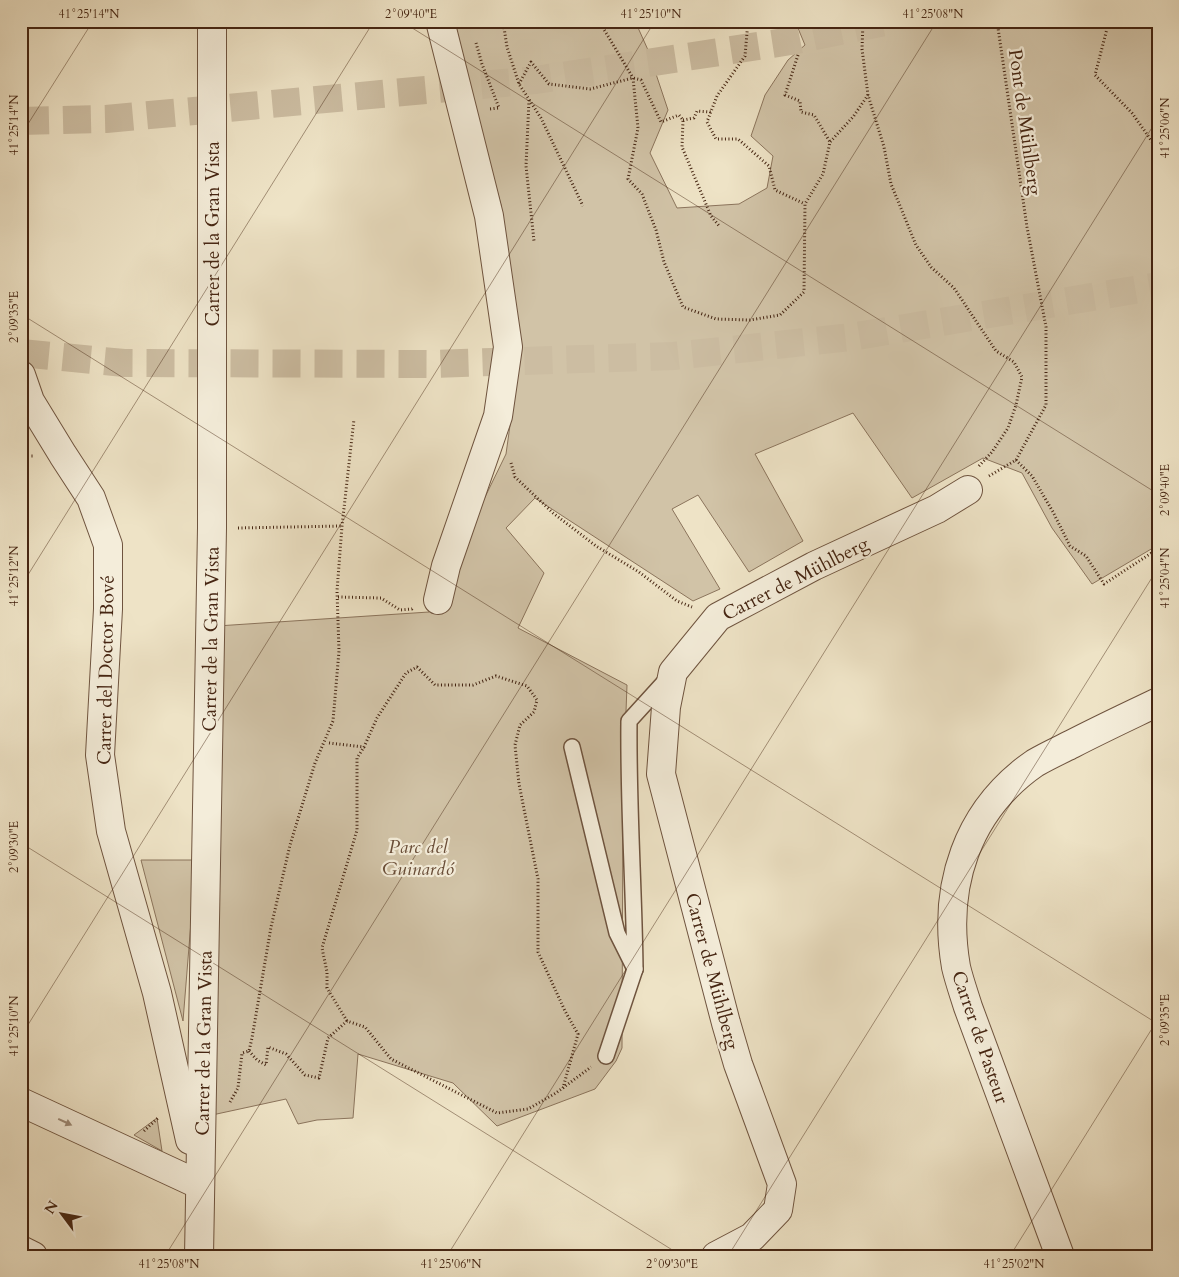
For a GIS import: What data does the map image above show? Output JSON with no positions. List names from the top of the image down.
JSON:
{
  "streets": {
    "street": [
      "Carrer de la Gran Vista",
      "Carrer de Mühlberg",
      "Carrer del Doctor Bové",
      "Carrer de Pasteur"
    ],
    "path": ["Pont de Mühlberg"]
  },
  "crossings": [
    ["Carrer de la Gran Vista", "Carrer del Doctor Bové"]
  ],
  "parks": ["Parc del Guinardó"],
  "north": "top left",
  "coordinates": [
    "41°25'14\"N",
    "2°09'40\"E",
    "41°25'10\"N",
    "41°25'08\"N",
    "41°25'06\"N",
    "2°09'35\"E",
    "41°25'12\"N",
    "41°25'04\"N",
    "2°09'30\"E",
    "41°25'02\"N"
  ]
}
